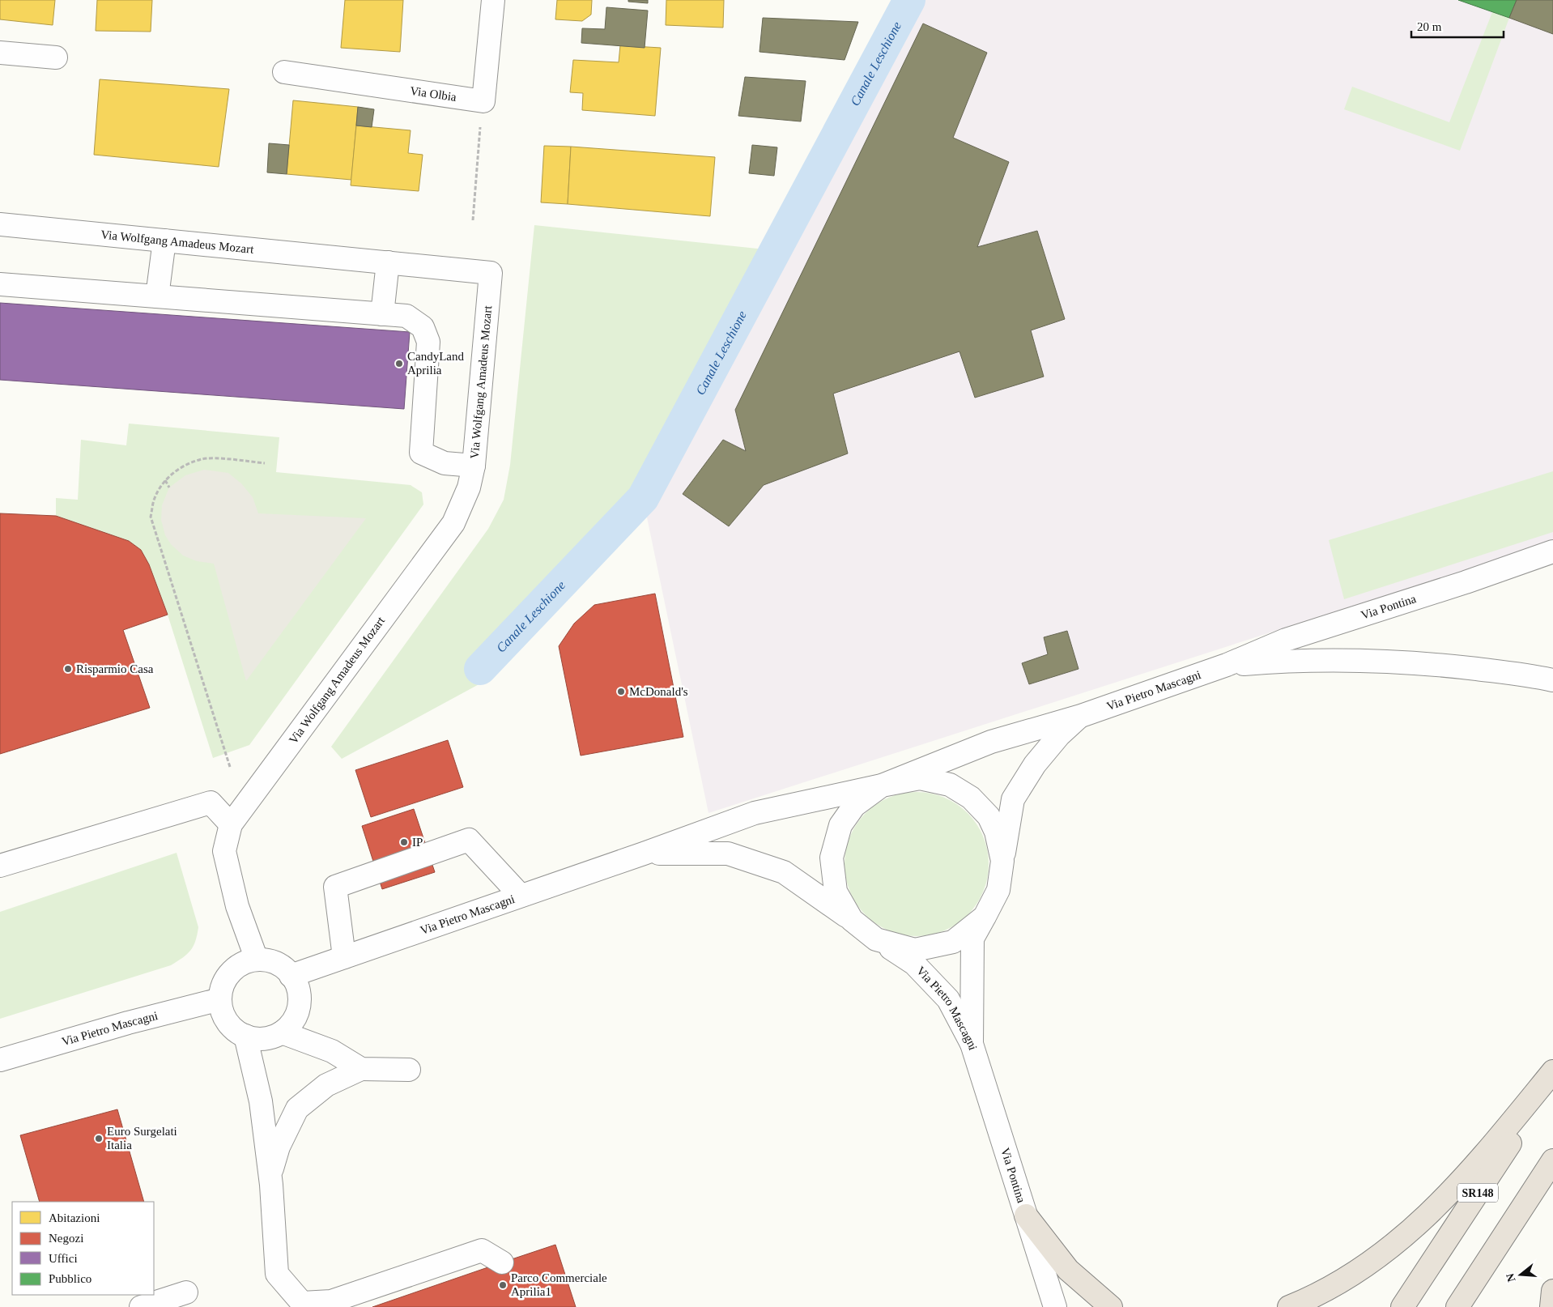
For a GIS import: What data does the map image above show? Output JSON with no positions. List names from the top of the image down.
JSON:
{
  "streets": {
    "highway": ["SR148"],
    "street": [
      "Via Olbia",
      "Via Wolfgang Amadeus Mozart",
      "Via Pontina",
      "Via Pietro Mascagni"
    ]
  },
  "crossings": [
    ["Via Wolfgang Amadeus Mozart", "Via Pietro Mascagni"],
    ["Via Pontina", "Via Pietro Mascagni"]
  ],
  "water": ["Canale Leschione"],
  "places": [
    "CandyLand Aprilia",
    "Risparmio Casa",
    "McDonald's",
    "IP",
    "Euro Surgelati Italia",
    "Parco Commerciale Aprilia1"
  ],
  "legend": [
    "Abitazioni",
    "Negozi",
    "Uffici",
    "Pubblico"
  ],
  "scale_bar": "20 m",
  "north": "left"
}
